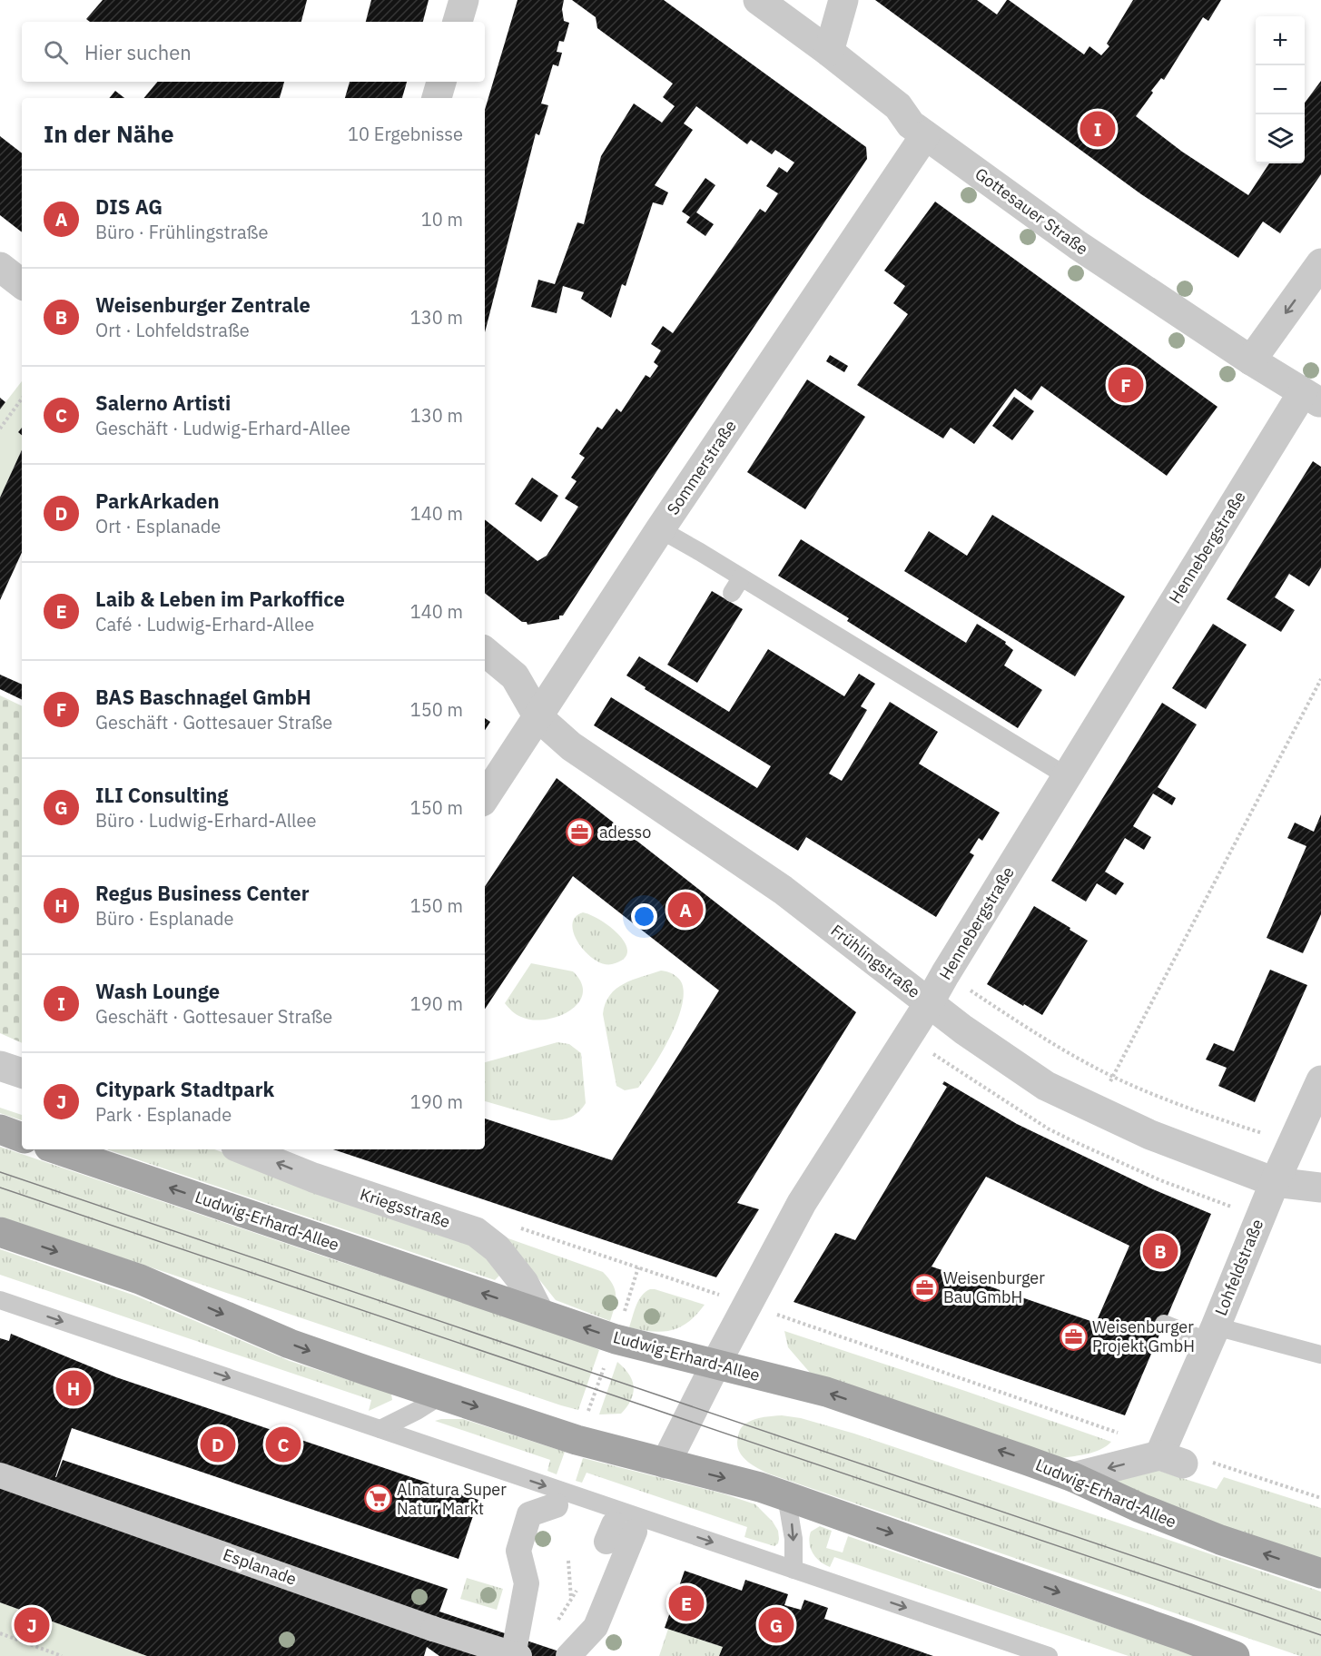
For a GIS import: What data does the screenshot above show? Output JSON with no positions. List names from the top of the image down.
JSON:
{
  "streets": {
    "main road": ["Ludwig-Erhard-Allee"],
    "street": [
      "Gottesauer Straße",
      "Sommerstraße",
      "Hennebergstraße",
      "Frühlingstraße",
      "Kriegsstraße",
      "Lohfeldstraße",
      "Esplanade"
    ]
  },
  "crossings": [
    ["Gottesauer Straße", "Sommerstraße"],
    ["Gottesauer Straße", "Hennebergstraße"],
    ["Sommerstraße", "Frühlingstraße"],
    ["Hennebergstraße", "Frühlingstraße"],
    ["Hennebergstraße", "Ludwig-Erhard-Allee"],
    ["Frühlingstraße", "Lohfeldstraße"],
    ["Kriegsstraße", "Ludwig-Erhard-Allee"]
  ],
  "one_way": ["Kriegsstraße"],
  "places": {
    "office": ["adesso", "Weisenburger Bau GmbH", "Weisenburger Projekt GmbH"],
    "supermarket": ["Alnatura Super Natur Markt"]
  },
  "page": {
    "map_buttons": ["+", "−"],
    "search": "Hier suchen",
    "heading": ["In der Nähe", "10 Ergebnisse"],
    "pins": [
      "I",
      "F",
      "A",
      "B",
      "H",
      "C",
      "D",
      "E",
      "G",
      "J"
    ],
    "list": [
      {
        "mark": "A",
        "name": "DIS AG",
        "note": "Büro · Frühlingstraße",
        "value": "10 m"
      },
      {
        "mark": "B",
        "name": "Weisenburger Zentrale",
        "note": "Ort · Lohfeldstraße",
        "value": "130 m"
      },
      {
        "mark": "C",
        "name": "Salerno Artisti",
        "note": "Geschäft · Ludwig-Erhard-Allee",
        "value": "130 m"
      },
      {
        "mark": "D",
        "name": "ParkArkaden",
        "note": "Ort · Esplanade",
        "value": "140 m"
      },
      {
        "mark": "E",
        "name": "Laib & Leben im Parkoffice",
        "note": "Café · Ludwig-Erhard-Allee",
        "value": "140 m"
      },
      {
        "mark": "F",
        "name": "BAS Baschnagel GmbH",
        "note": "Geschäft · Gottesauer Straße",
        "value": "150 m"
      },
      {
        "mark": "G",
        "name": "ILI Consulting",
        "note": "Büro · Ludwig-Erhard-Allee",
        "value": "150 m"
      },
      {
        "mark": "H",
        "name": "Regus Business Center",
        "note": "Büro · Esplanade",
        "value": "150 m"
      },
      {
        "mark": "I",
        "name": "Wash Lounge",
        "note": "Geschäft · Gottesauer Straße",
        "value": "190 m"
      },
      {
        "mark": "J",
        "name": "Citypark Stadtpark",
        "note": "Park · Esplanade",
        "value": "190 m"
      }
    ]
  }
}
